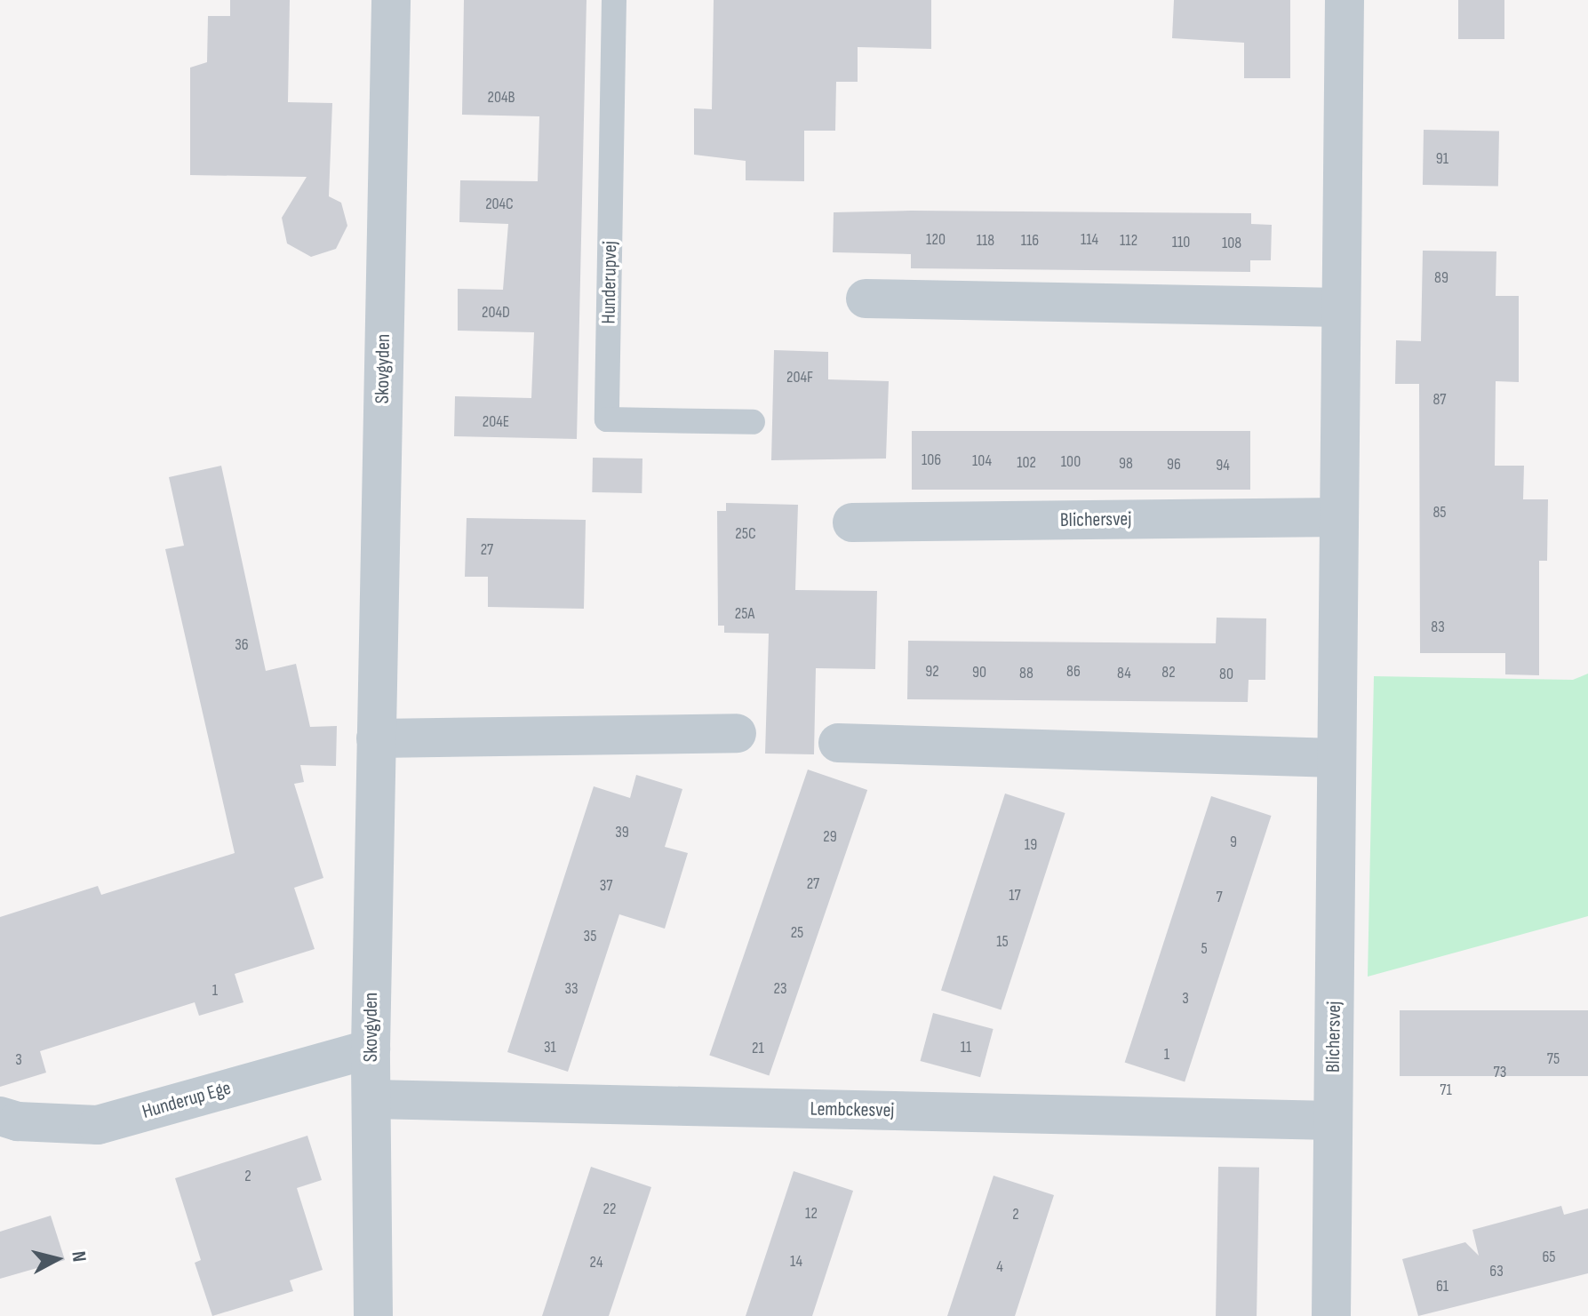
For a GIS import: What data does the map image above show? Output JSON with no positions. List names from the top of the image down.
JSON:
{
  "streets": {
    "street": [
      "Skovgyden",
      "Blichersvej",
      "Hunderup Ege",
      "Lembckesvej"
    ],
    "lane": ["Hunderupvej"]
  },
  "crossings": [
    ["Skovgyden", "Hunderup Ege"],
    ["Skovgyden", "Lembckesvej"],
    ["Blichersvej", "Lembckesvej"]
  ],
  "house_numbers": [
    "204B",
    "91",
    "204C",
    "120",
    "114",
    "118",
    "116",
    "112",
    "110",
    "108",
    "89",
    "204D",
    "204F",
    "87",
    "204E",
    "106",
    "104",
    "100",
    "102",
    "98",
    "96",
    "94",
    "85",
    "25C",
    "27",
    "25A",
    "83",
    "36",
    "92",
    "86",
    "90",
    "82",
    "88",
    "84",
    "80",
    "39",
    "29",
    "9",
    "19",
    "27",
    "37",
    "17",
    "7",
    "25",
    "35",
    "15",
    "5",
    "33",
    "23",
    "1",
    "3",
    "31",
    "11",
    "21",
    "1",
    "75",
    "3",
    "73",
    "71",
    "2",
    "22",
    "12",
    "2",
    "65",
    "14",
    "24",
    "4",
    "63",
    "61"
  ],
  "north": "right"
}
